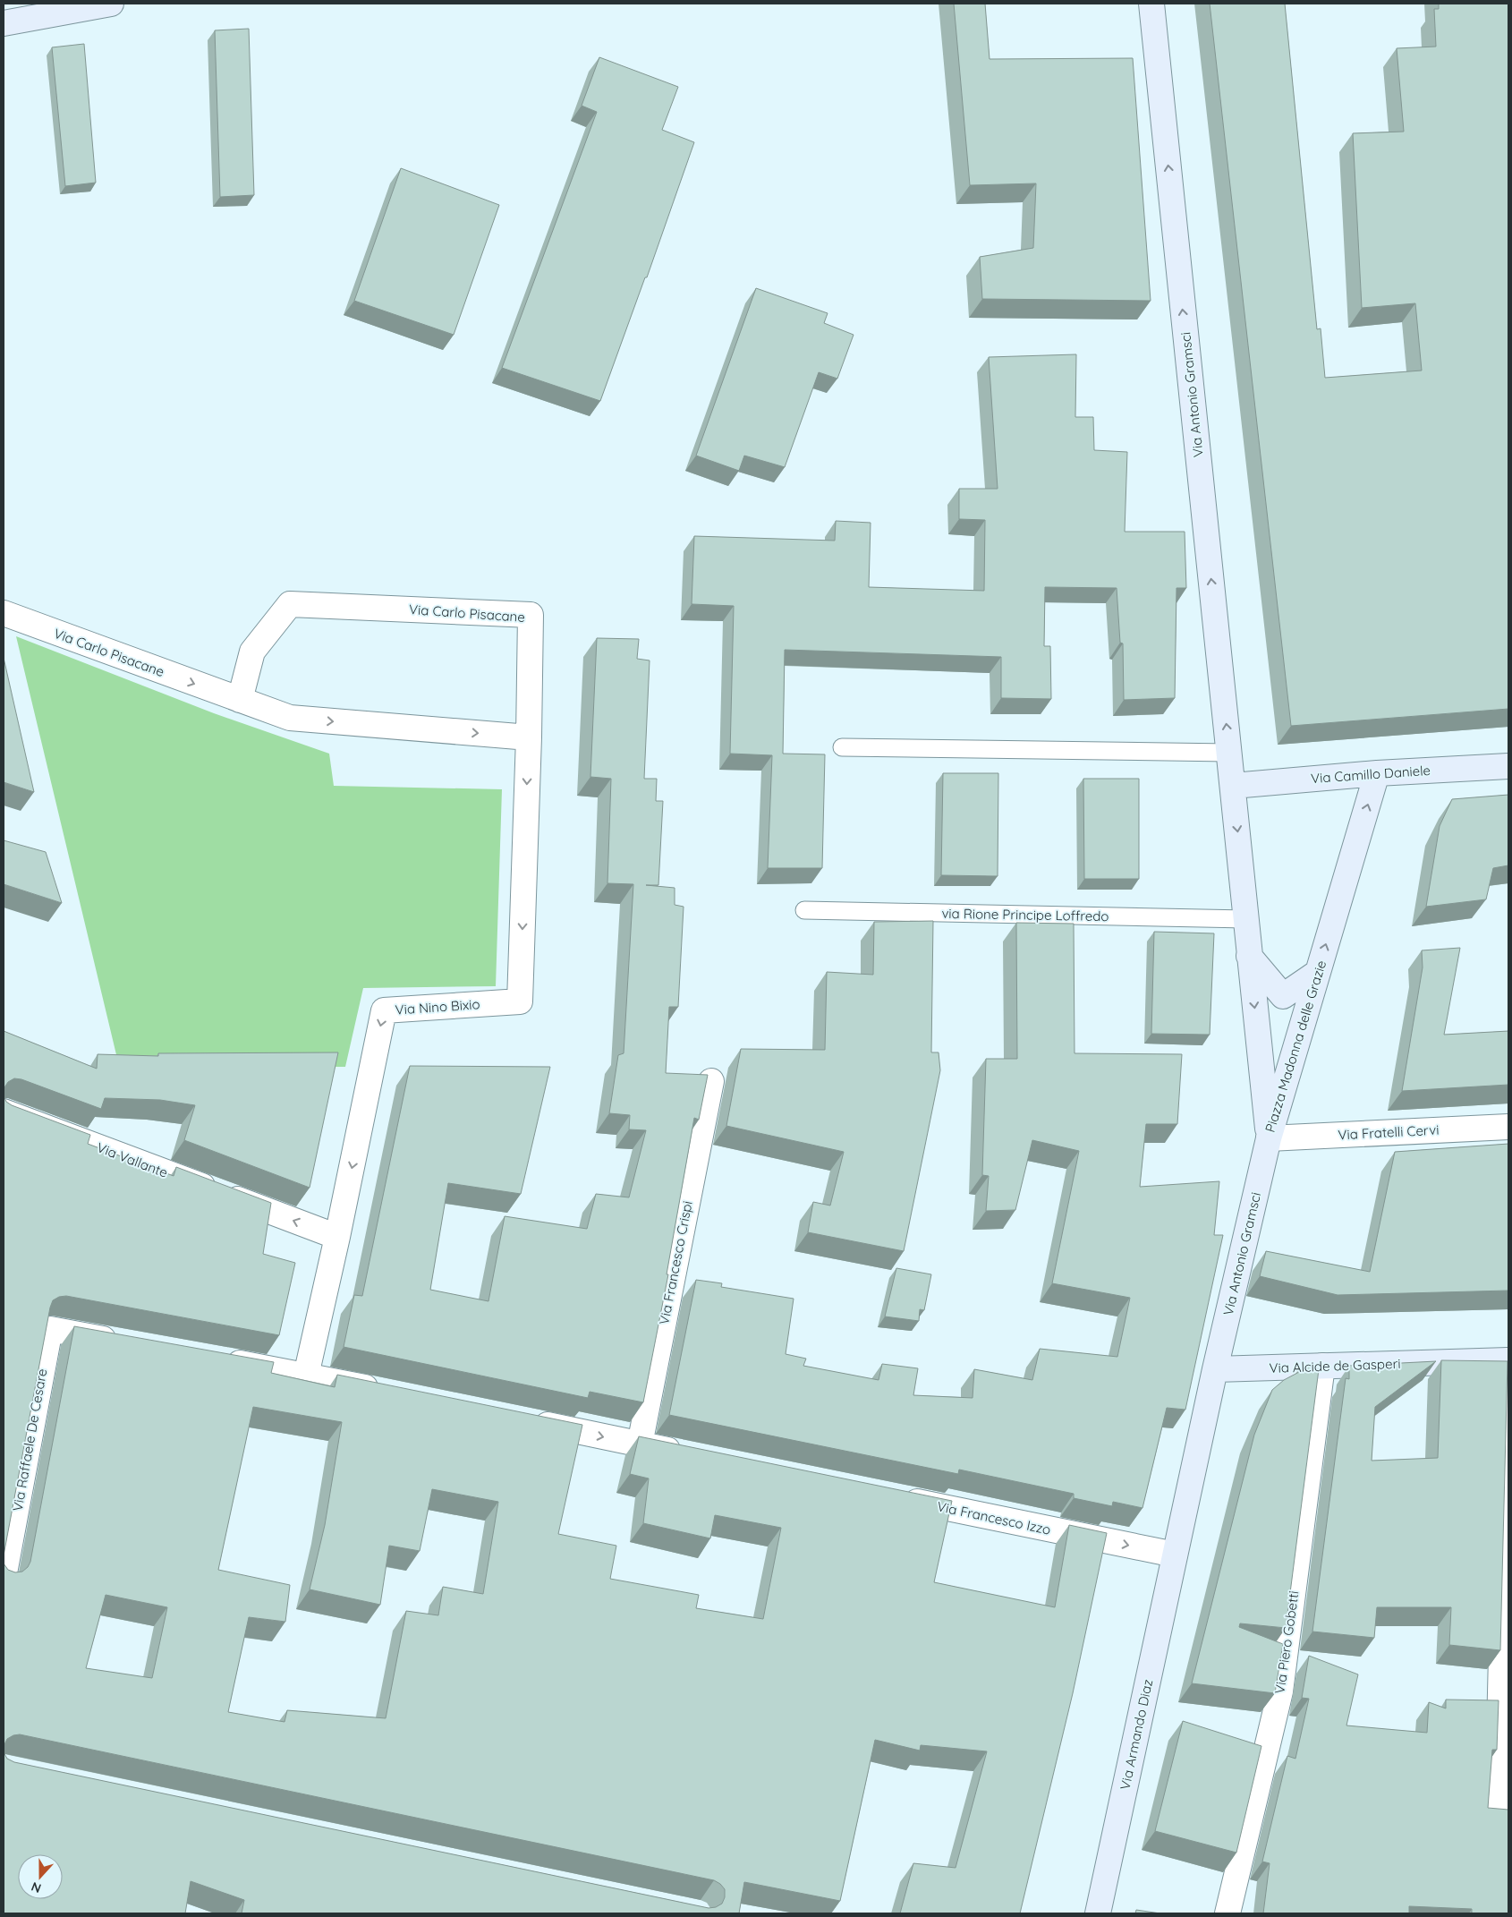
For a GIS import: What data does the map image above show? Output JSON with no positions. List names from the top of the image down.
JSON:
{
  "streets": {
    "street": [
      "Via Antonio Gramsci",
      "Via Carlo Pisacane",
      "Via Camillo Daniele",
      "Via Nino Bixio",
      "Piazza Madonna delle Grazie",
      "Via Fratelli Cervi",
      "Via Vallante",
      "Via Francesco Crispi",
      "Via Alcide de Gasperi",
      "Via Raffaele De Cesare",
      "Via Francesco Izzo",
      "Via Piero Gobetti",
      "Via Armando Diaz"
    ],
    "lane": ["via Rione Principe Loffredo"]
  },
  "crossings": [
    ["Via Antonio Gramsci", "Via Camillo Daniele"],
    ["Via Antonio Gramsci", "Piazza Madonna delle Grazie"],
    ["Via Antonio Gramsci", "Via Fratelli Cervi"],
    ["Via Antonio Gramsci", "Via Alcide de Gasperi"],
    ["Via Antonio Gramsci", "Via Francesco Izzo"],
    ["Via Antonio Gramsci", "Via Armando Diaz"],
    ["Via Carlo Pisacane", "Via Nino Bixio"],
    ["Via Camillo Daniele", "Piazza Madonna delle Grazie"],
    ["via Rione Principe Loffredo", "Piazza Madonna delle Grazie"],
    ["Via Nino Bixio", "Via Vallante"],
    ["Piazza Madonna delle Grazie", "Via Fratelli Cervi"],
    ["Via Alcide de Gasperi", "Via Piero Gobetti"],
    ["Via Francesco Izzo", "Via Armando Diaz"]
  ],
  "one_way": [
    "Via Antonio Gramsci",
    "Via Carlo Pisacane",
    "Via Nino Bixio",
    "Via Vallante",
    "Via Francesco Izzo"
  ],
  "north": "bottom"
}
